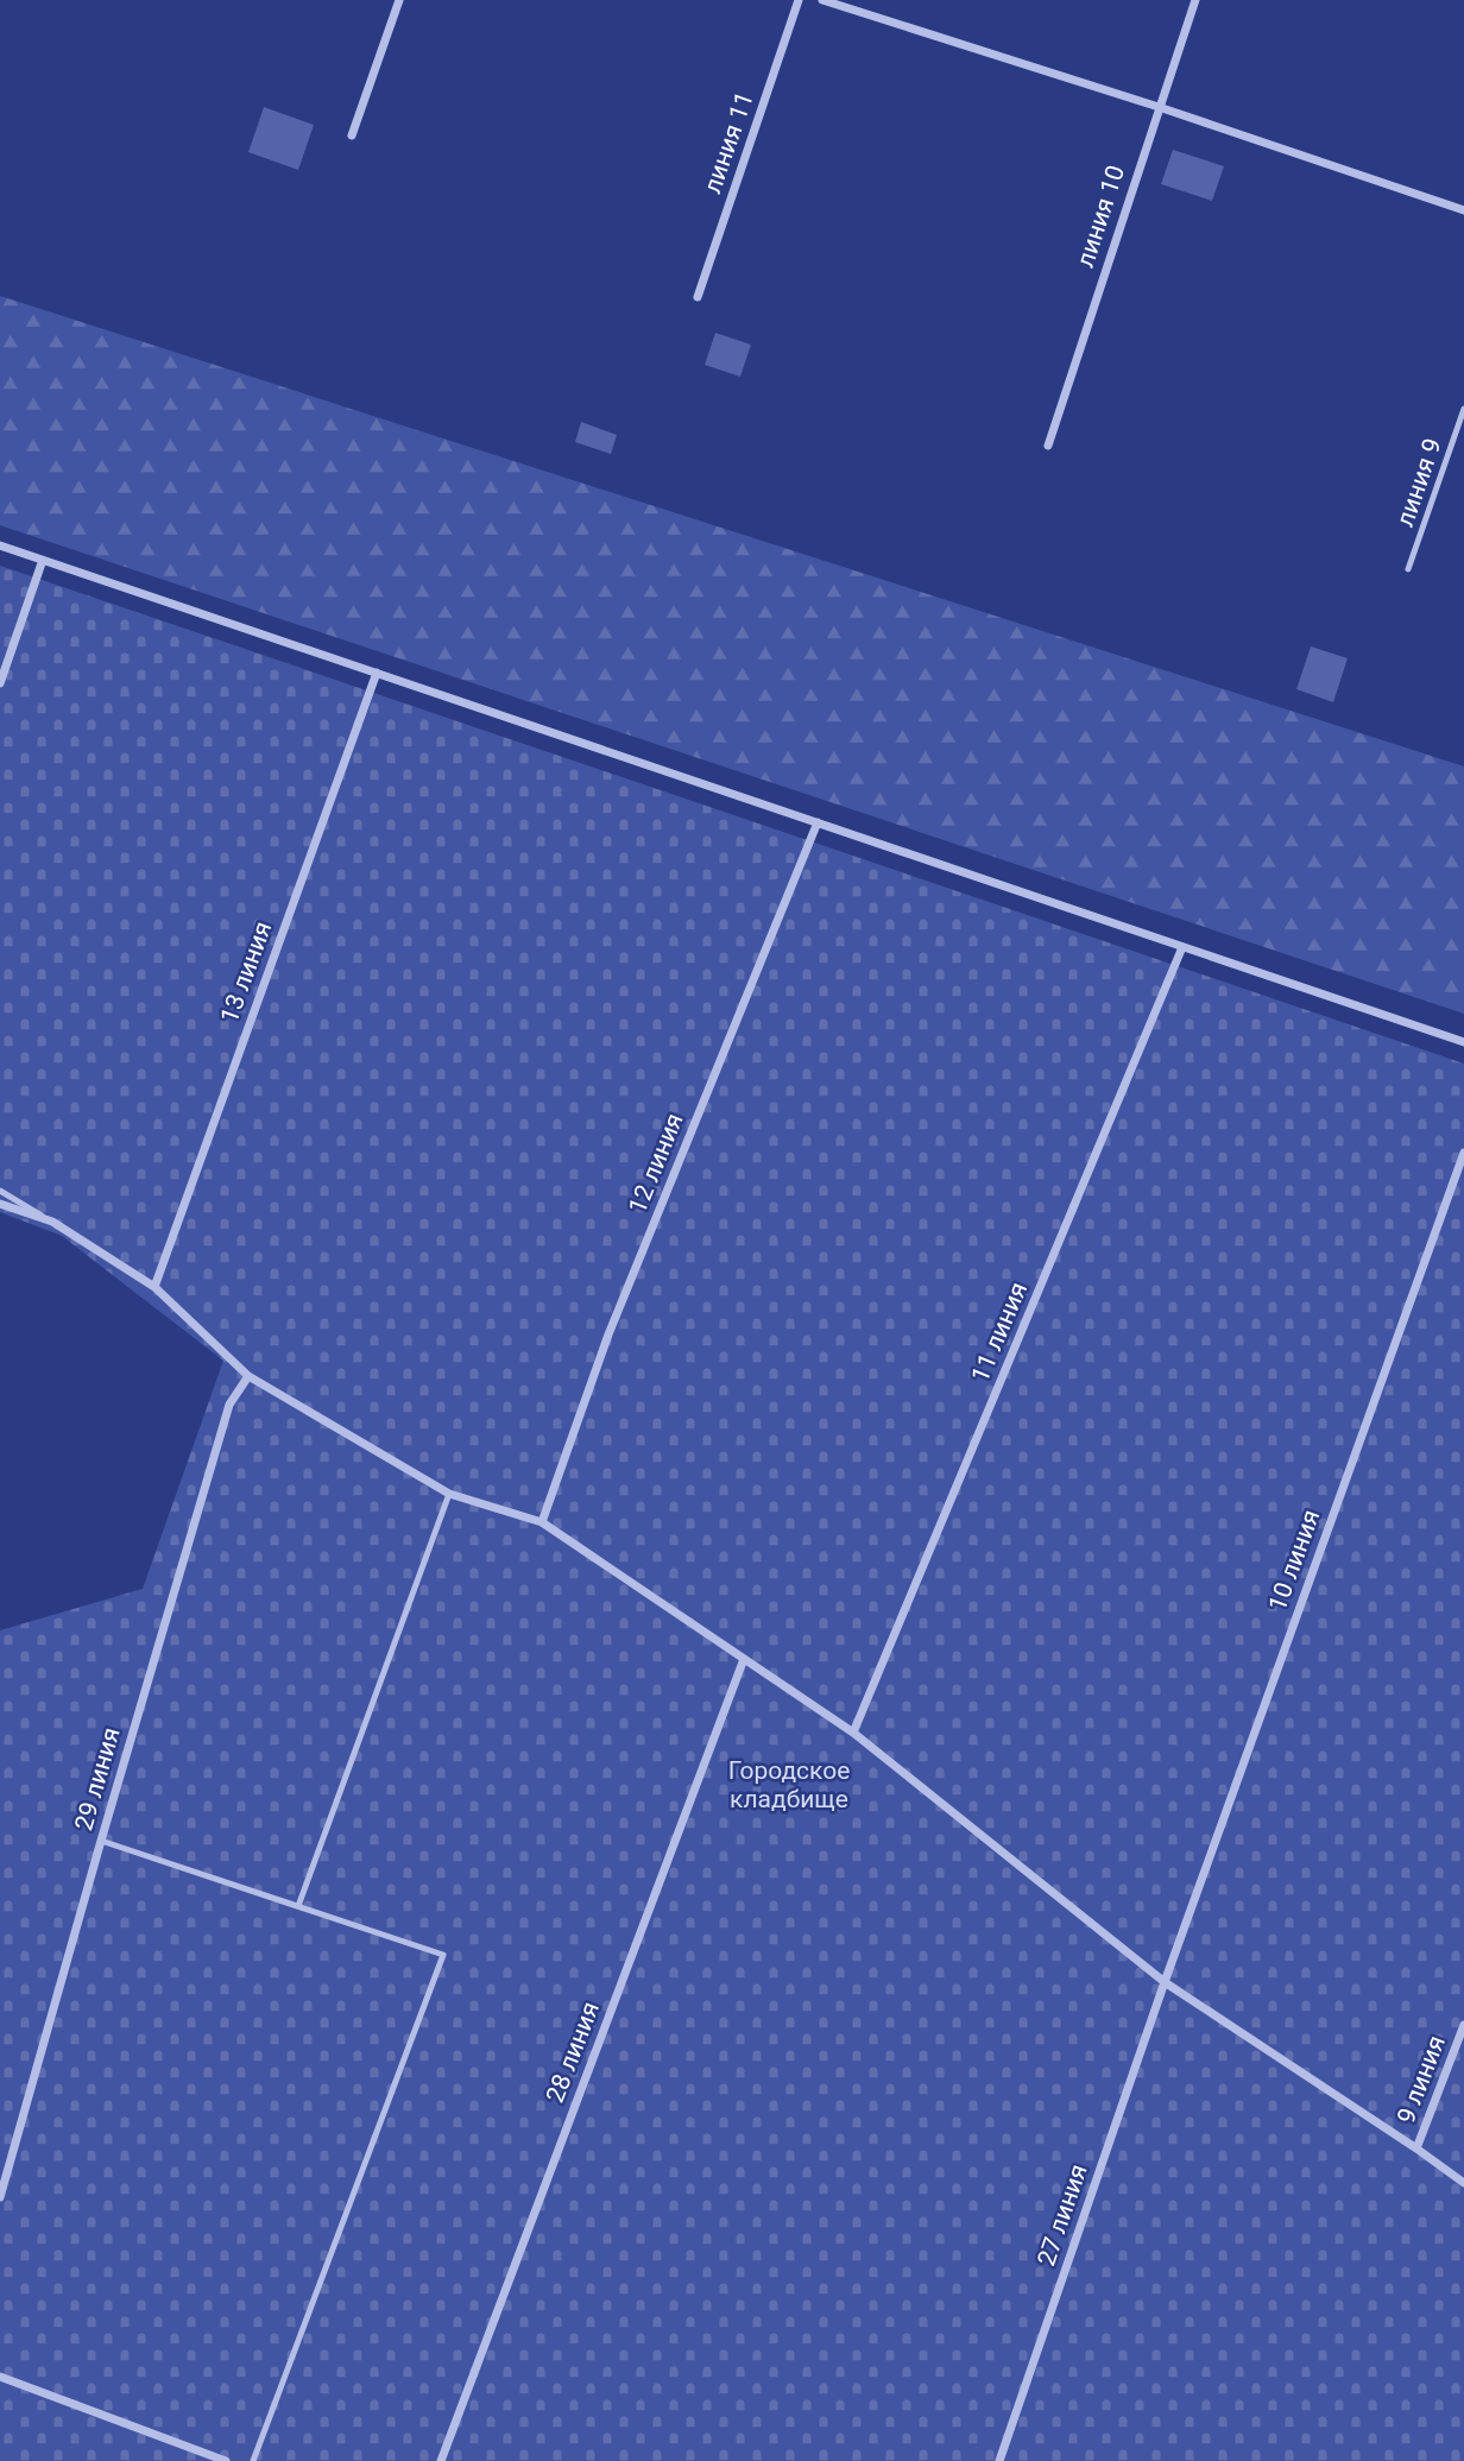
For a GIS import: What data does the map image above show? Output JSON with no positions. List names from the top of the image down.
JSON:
{
  "streets": {
    "street": [
      "линия 11",
      "линия 10",
      "13 линия",
      "12 линия",
      "11 линия",
      "10 линия",
      "29 линия",
      "28 линия",
      "9 линия",
      "27 линия"
    ],
    "lane": ["линия 9"]
  },
  "crossings": [
    ["10 линия", "27 линия"]
  ],
  "parks": ["Городское кладбище"]
}
